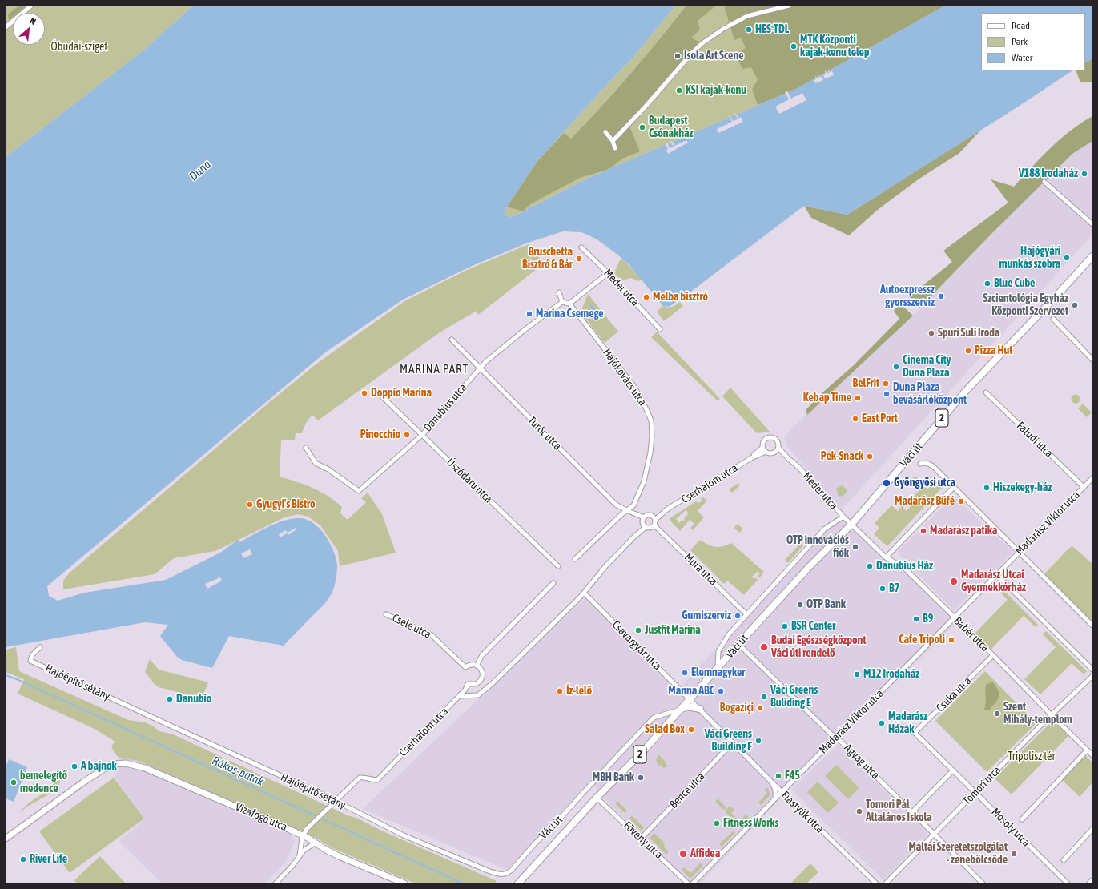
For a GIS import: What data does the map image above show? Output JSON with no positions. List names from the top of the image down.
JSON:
{
  "streets": {
    "main road": ["2", "Váci út"],
    "street": [
      "Meder utca",
      "Hajókovács utca",
      "Danubius utca",
      "Turóc utca",
      "Faludi utca",
      "Úszódaru utca",
      "Cserhalom utca",
      "Madarász Viktor utca",
      "Mura utca",
      "Csele utca",
      "Babér utca",
      "Csavargyár utca",
      "Hajóépítő sétány",
      "Csuka utca",
      "Agyag utca",
      "Tomori utca",
      "Bence utca",
      "Fiastyúk utca",
      "Vizafogó utca",
      "Mosoly utca",
      "Föveny utca"
    ]
  },
  "crossings": [
    ["Meder utca", "Váci út"],
    ["Meder utca", "Cserhalom utca"],
    ["Meder utca", "Babér utca"],
    ["Hajókovács utca", "Turóc utca"],
    ["Danubius utca", "Turóc utca"],
    ["Danubius utca", "Úszódaru utca"],
    ["Turóc utca", "Cserhalom utca"],
    ["Turóc utca", "Mura utca"],
    ["Faludi utca", "Madarász Viktor utca"],
    ["Váci út", "Mura utca"],
    ["Váci út", "Babér utca"],
    ["Váci út", "Csavargyár utca"],
    ["Váci út", "Hajóépítő sétány"],
    ["Váci út", "Agyag utca"],
    ["Váci út", "Fiastyúk utca"],
    ["Váci út", "Föveny utca"],
    ["Cserhalom utca", "Mura utca"],
    ["Cserhalom utca", "Csele utca"],
    ["Cserhalom utca", "Hajóépítő sétány"],
    ["Madarász Viktor utca", "Babér utca"],
    ["Madarász Viktor utca", "Agyag utca"],
    ["Madarász Viktor utca", "Fiastyúk utca"],
    ["Babér utca", "Csuka utca"],
    ["Babér utca", "Tomori utca"],
    ["Csavargyár utca", "Fiastyúk utca"],
    ["Csuka utca", "Mosoly utca"],
    ["Agyag utca", "Tomori utca"],
    ["Tomori utca", "Mosoly utca"],
    ["Bence utca", "Fiastyúk utca"],
    ["Bence utca", "Föveny utca"]
  ],
  "districts": ["MARINA PART"],
  "water": ["Duna", "Rákos-patak"],
  "parks": ["Óbudai-sziget", "Tripolisz tér"],
  "places": [
    "HES-TDL",
    "MTK Központi kajak-kenu telep",
    "Isola Art Scene",
    "KSI kajak-kenu",
    "Budapest Csónakház",
    "V188 Irodaház",
    "Hajógyári munkás szobra",
    "Bruschetta Bisztró & Bár",
    "Blue Cube",
    "Autoexpressz gyorsszerviz",
    "Melba bisztró",
    "Szcientológia Egyház Központi Szervezet",
    "Marina Csemege",
    "Spuri Suli Iroda",
    "Pizza Hut",
    "Cinema City Duna Plaza",
    "BelFrit",
    "Doppio Marina",
    "Duna Plaza bevásárlóközpont",
    "Kebap Time",
    "East Port",
    "Pinocchio",
    "Pek-Snack",
    "Gyöngyösi utca",
    "Hiszekegy-ház",
    "Madarász Büfé",
    "Gyugyi's Bistro",
    "Madarász patika",
    "OTP innovációs fiók",
    "Danubius Ház",
    "Madarász Utcai Gyermekkórház",
    "B7",
    "OTP Bank",
    "Gumiszerviz",
    "B9",
    "BSR Center",
    "Justfit Marina",
    "Cafe Tripoli",
    "Budai Egészségközpont Váci úti rendelő",
    "Elemnagyker",
    "M12 Irodaház",
    "Íz-lelő",
    "Manna ABC",
    "Váci Greens Buliding E",
    "Danubio",
    "Bogaziçi",
    "Szent Mihály-templom",
    "Madarász Házak",
    "Salad Box",
    "Váci Greens Building F",
    "A bajnok",
    "F45",
    "MBH Bank",
    "bemelegítő medence",
    "Tomori Pál Általános Iskola",
    "Fitness Works",
    "Affidea",
    "Máltai Szeretetszolgálat - zenebölcsőde",
    "River Life"
  ],
  "legend": ["Road", "Park", "Water"],
  "north": "top right"
}
